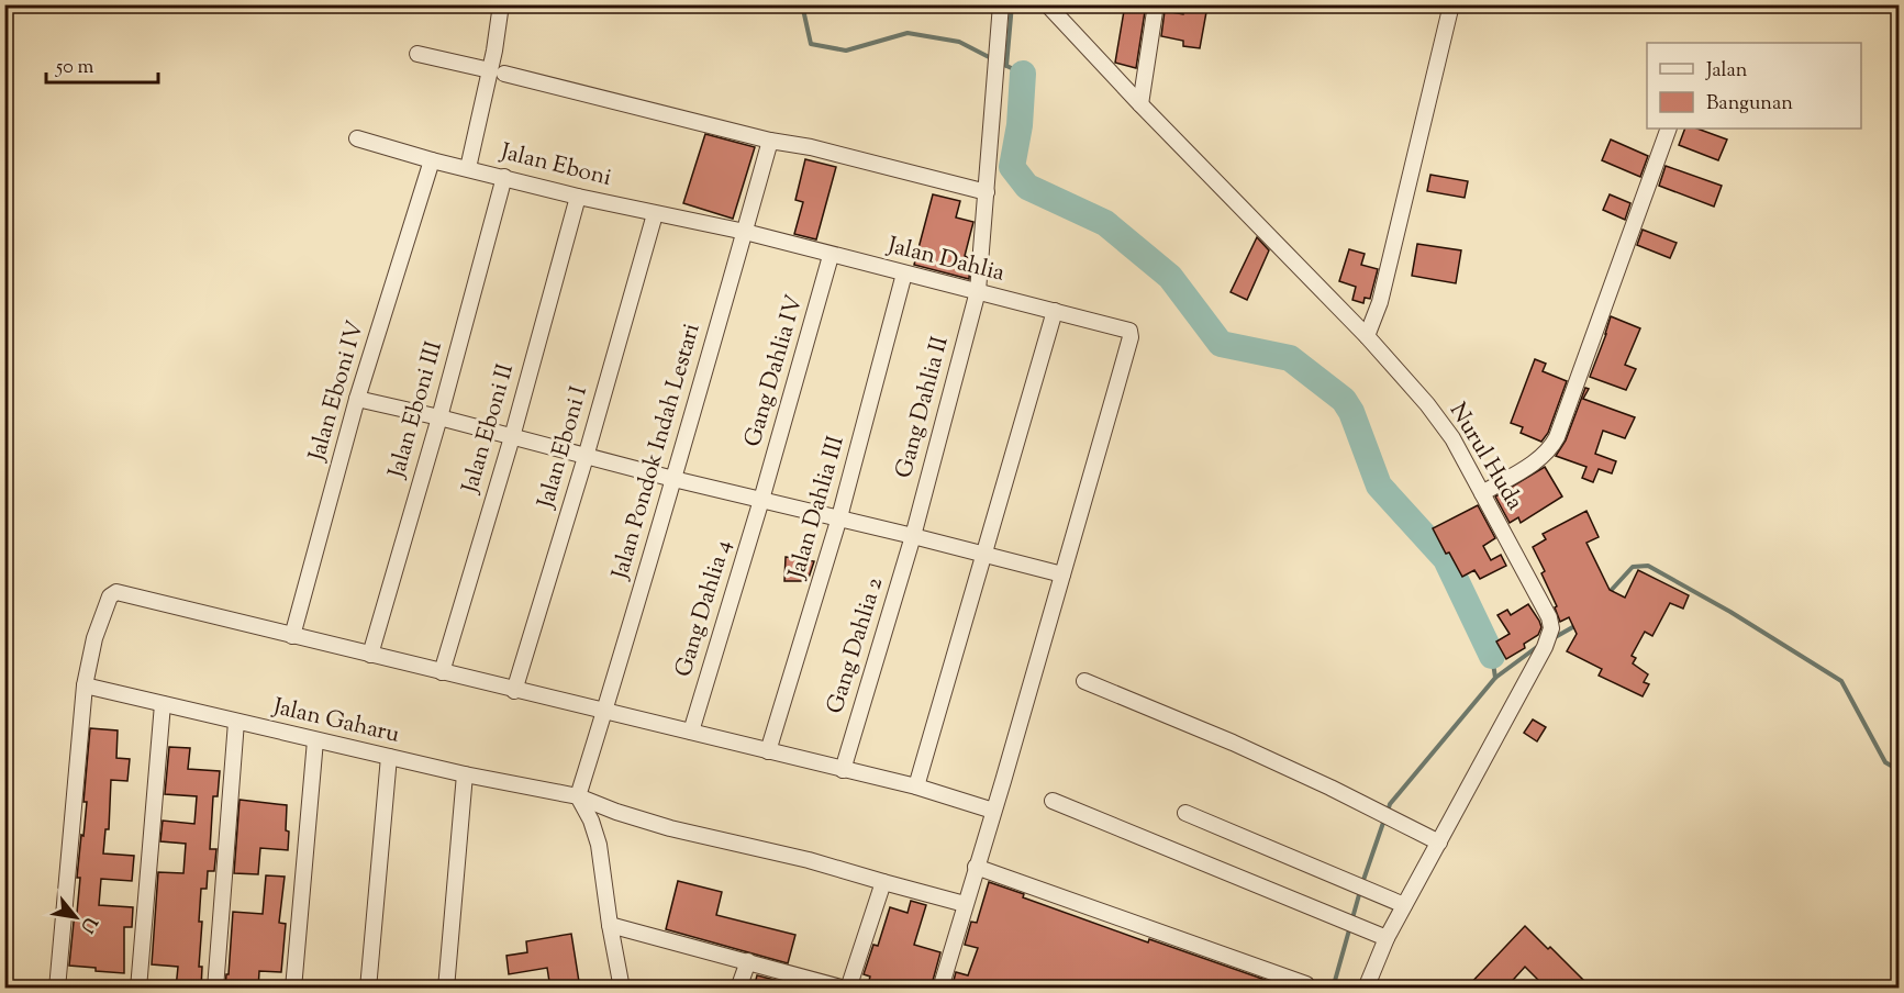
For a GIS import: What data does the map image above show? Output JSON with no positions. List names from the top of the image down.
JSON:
{
  "streets": {
    "street": [
      "Jalan Eboni",
      "Jalan Dahlia",
      "Gang Dahlia IV",
      "Jalan Eboni IV",
      "Gang Dahlia II",
      "Jalan Eboni III",
      "Jalan Eboni II",
      "Jalan Eboni I",
      "Jalan Pondok Indah Lestari",
      "Nurul Huda",
      "Jalan Dahlia III",
      "Gang Dahlia 4",
      "Gang Dahlia 2",
      "Jalan Gaharu"
    ]
  },
  "crossings": [
    ["Jalan Eboni", "Jalan Dahlia"],
    ["Jalan Eboni", "Jalan Eboni IV"],
    ["Jalan Eboni", "Jalan Eboni III"],
    ["Jalan Eboni", "Jalan Eboni II"],
    ["Jalan Eboni", "Jalan Eboni I"],
    ["Jalan Eboni", "Jalan Pondok Indah Lestari"],
    ["Jalan Dahlia", "Gang Dahlia IV"],
    ["Jalan Dahlia", "Gang Dahlia II"],
    ["Jalan Dahlia", "Jalan Pondok Indah Lestari"],
    ["Jalan Dahlia", "Jalan Dahlia III"],
    ["Gang Dahlia IV", "Gang Dahlia 4"],
    ["Gang Dahlia II", "Gang Dahlia 2"],
    ["Jalan Pondok Indah Lestari", "Jalan Gaharu"]
  ],
  "legend": ["Jalan", "Bangunan"],
  "scale_bar": "50 m",
  "north": "bottom right"
}
